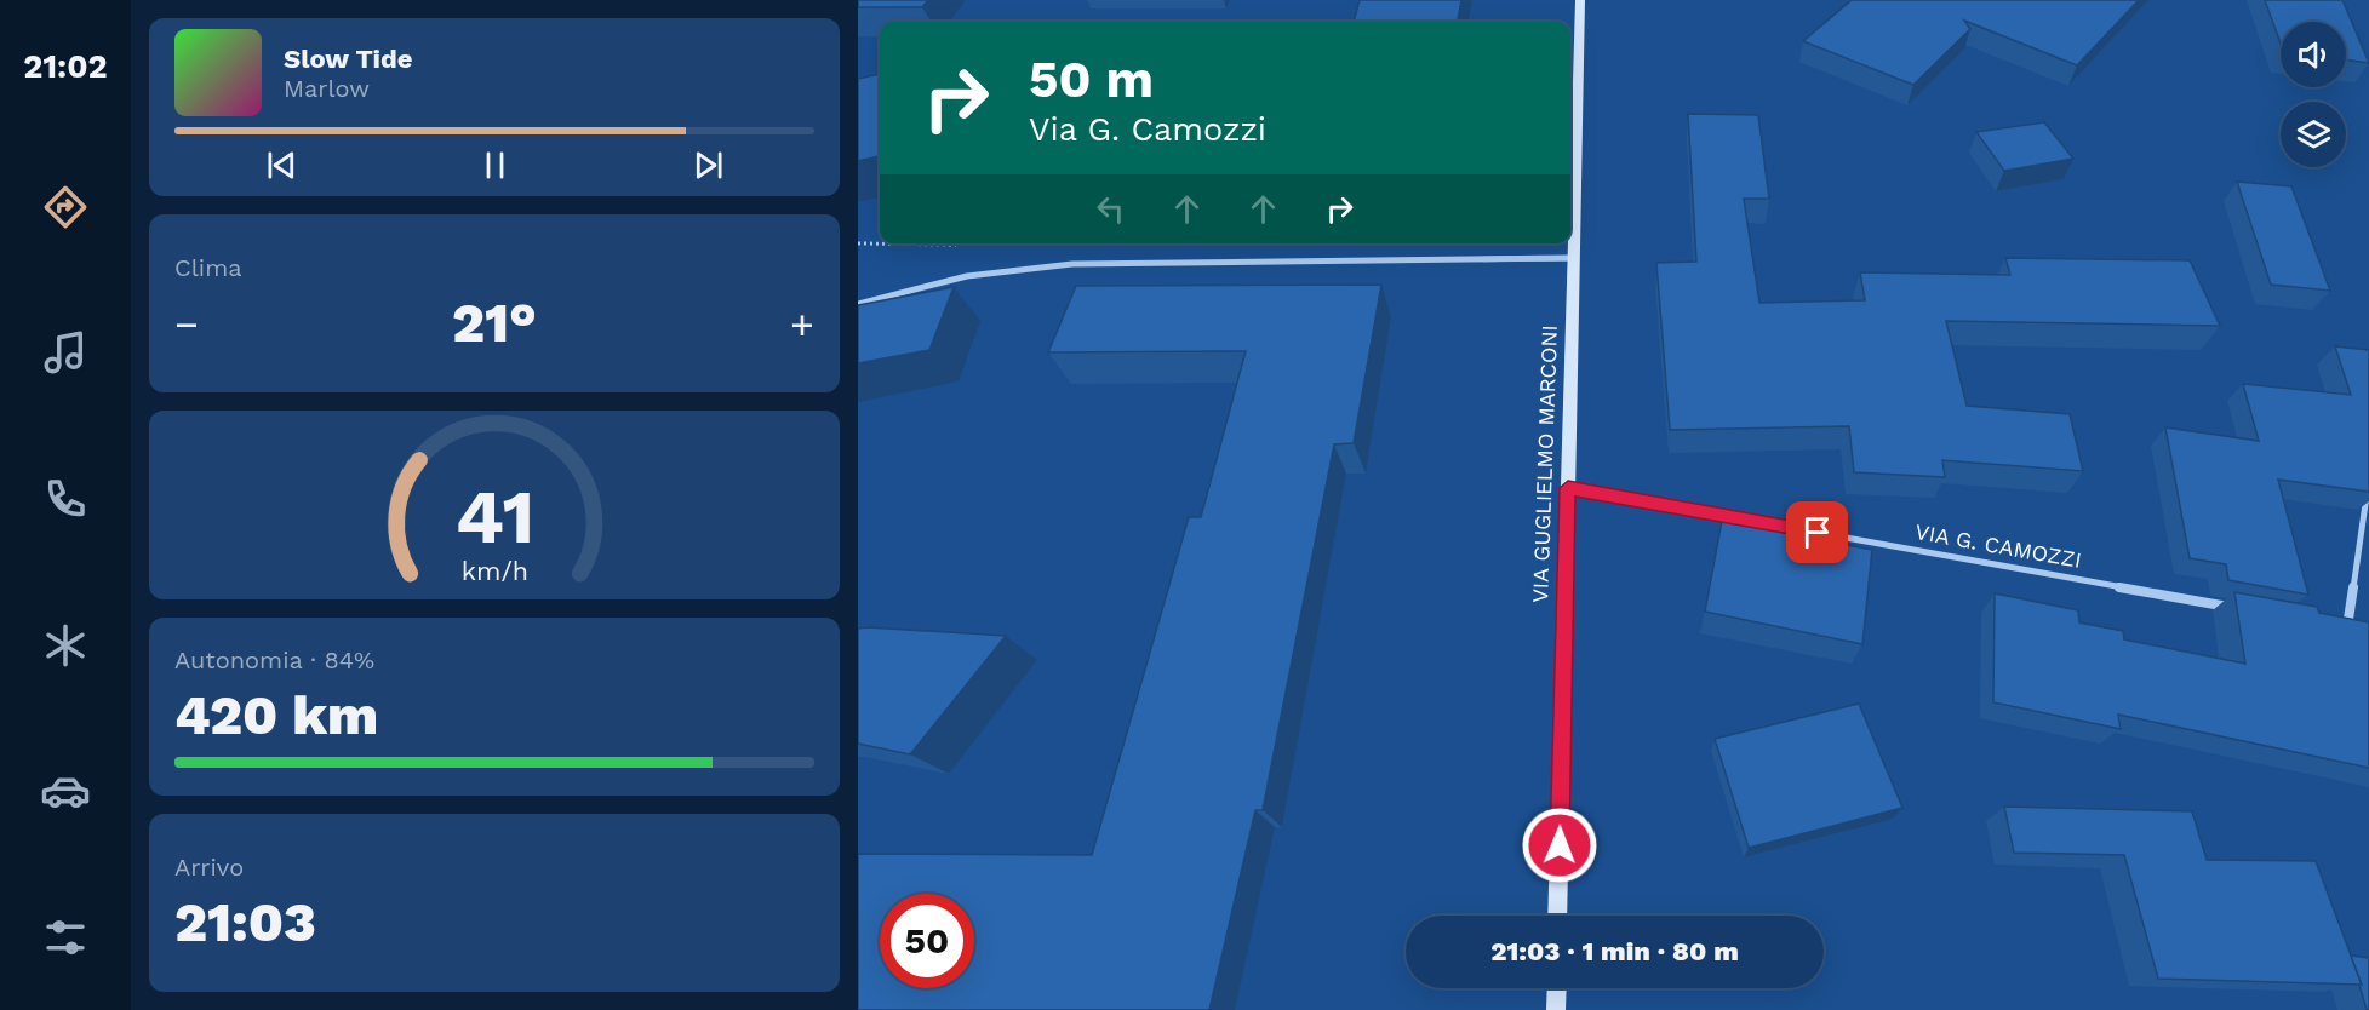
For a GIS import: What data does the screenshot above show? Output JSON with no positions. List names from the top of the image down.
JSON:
{
  "streets": {
    "main road": ["VIA GUGLIELMO MARCONI"],
    "street": ["VIA G. CAMOZZI"]
  },
  "crossings": [
    ["VIA GUGLIELMO MARCONI", "VIA G. CAMOZZI"]
  ],
  "page": {
    "tabs": "21:02",
    "turn": ["50 m", "Via G. Camozzi"],
    "song": ["Slow Tide", "Marlow"],
    "tile": [
      "Clima",
      ["Autonomia · 84%", "420 km"],
      ["Arrivo", "21:03"]
    ],
    "heat": ["−", "21°", "+"],
    "limit": "50",
    "trip": "21:03 · 1 min · 80 m",
    "gauge": ["41", "km/h"]
  }
}
